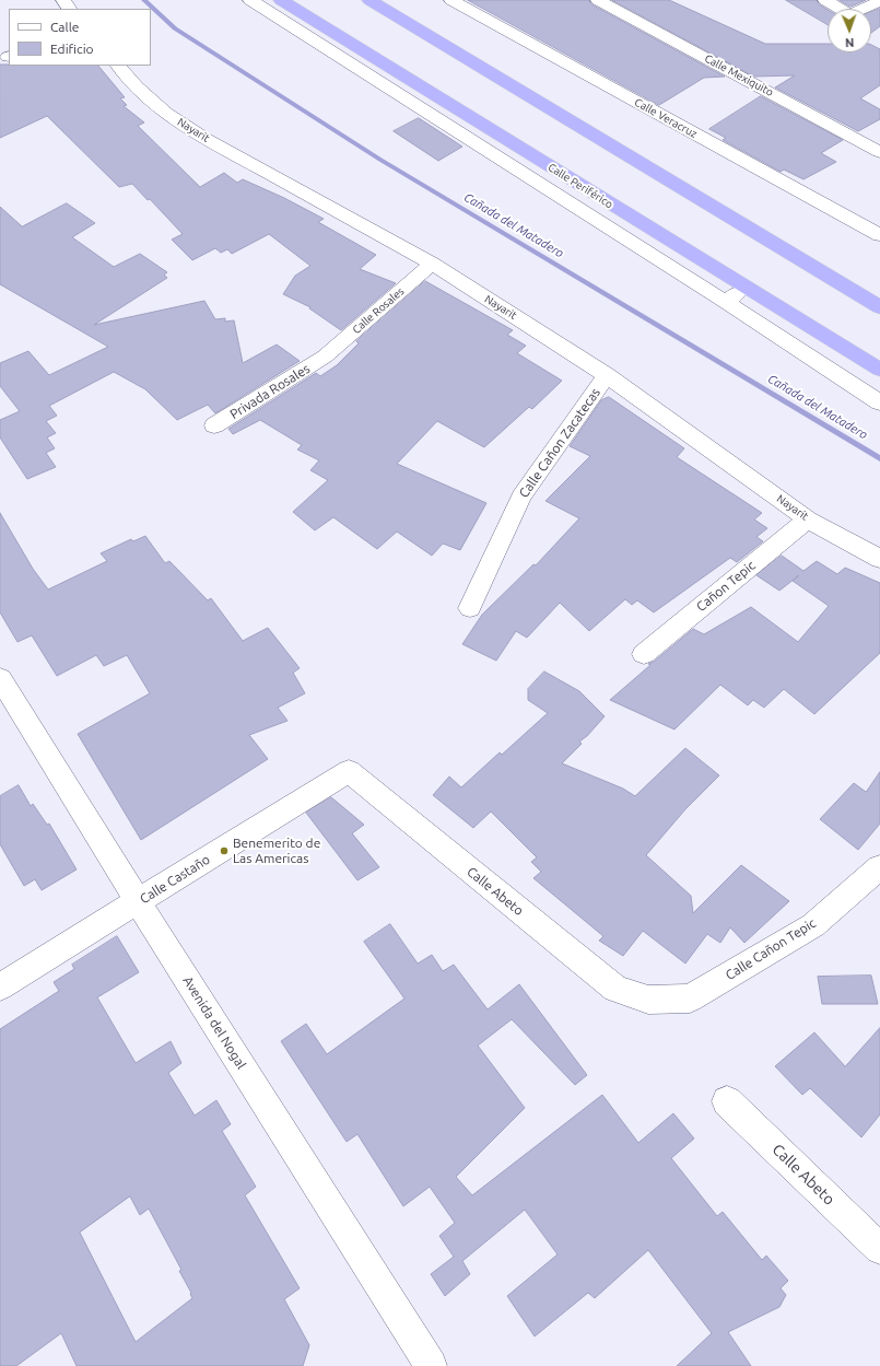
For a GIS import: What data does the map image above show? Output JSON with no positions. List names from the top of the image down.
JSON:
{
  "streets": {
    "highway": ["Calle Periférico"],
    "street": [
      "Calle Mexiquito",
      "Calle Veracruz",
      "Nayarit",
      "Calle Rosales",
      "Privada Rosales",
      "Calle Cañon Zacatecas",
      "Cañon Tepic",
      "Calle Castaño",
      "Calle Abeto",
      "Calle Cañon Tepic",
      "Avenida del Nogal"
    ]
  },
  "crossings": [
    ["Nayarit", "Calle Rosales"],
    ["Nayarit", "Calle Cañon Zacatecas"],
    ["Nayarit", "Cañon Tepic"],
    ["Calle Rosales", "Privada Rosales"],
    ["Calle Castaño", "Calle Abeto"],
    ["Calle Castaño", "Avenida del Nogal"],
    ["Calle Abeto", "Calle Cañon Tepic"]
  ],
  "water": ["Cañada del Matadero"],
  "places": ["Benemerito de Las Americas"],
  "legend": ["Calle", "Edificio"],
  "north": "bottom"
}
